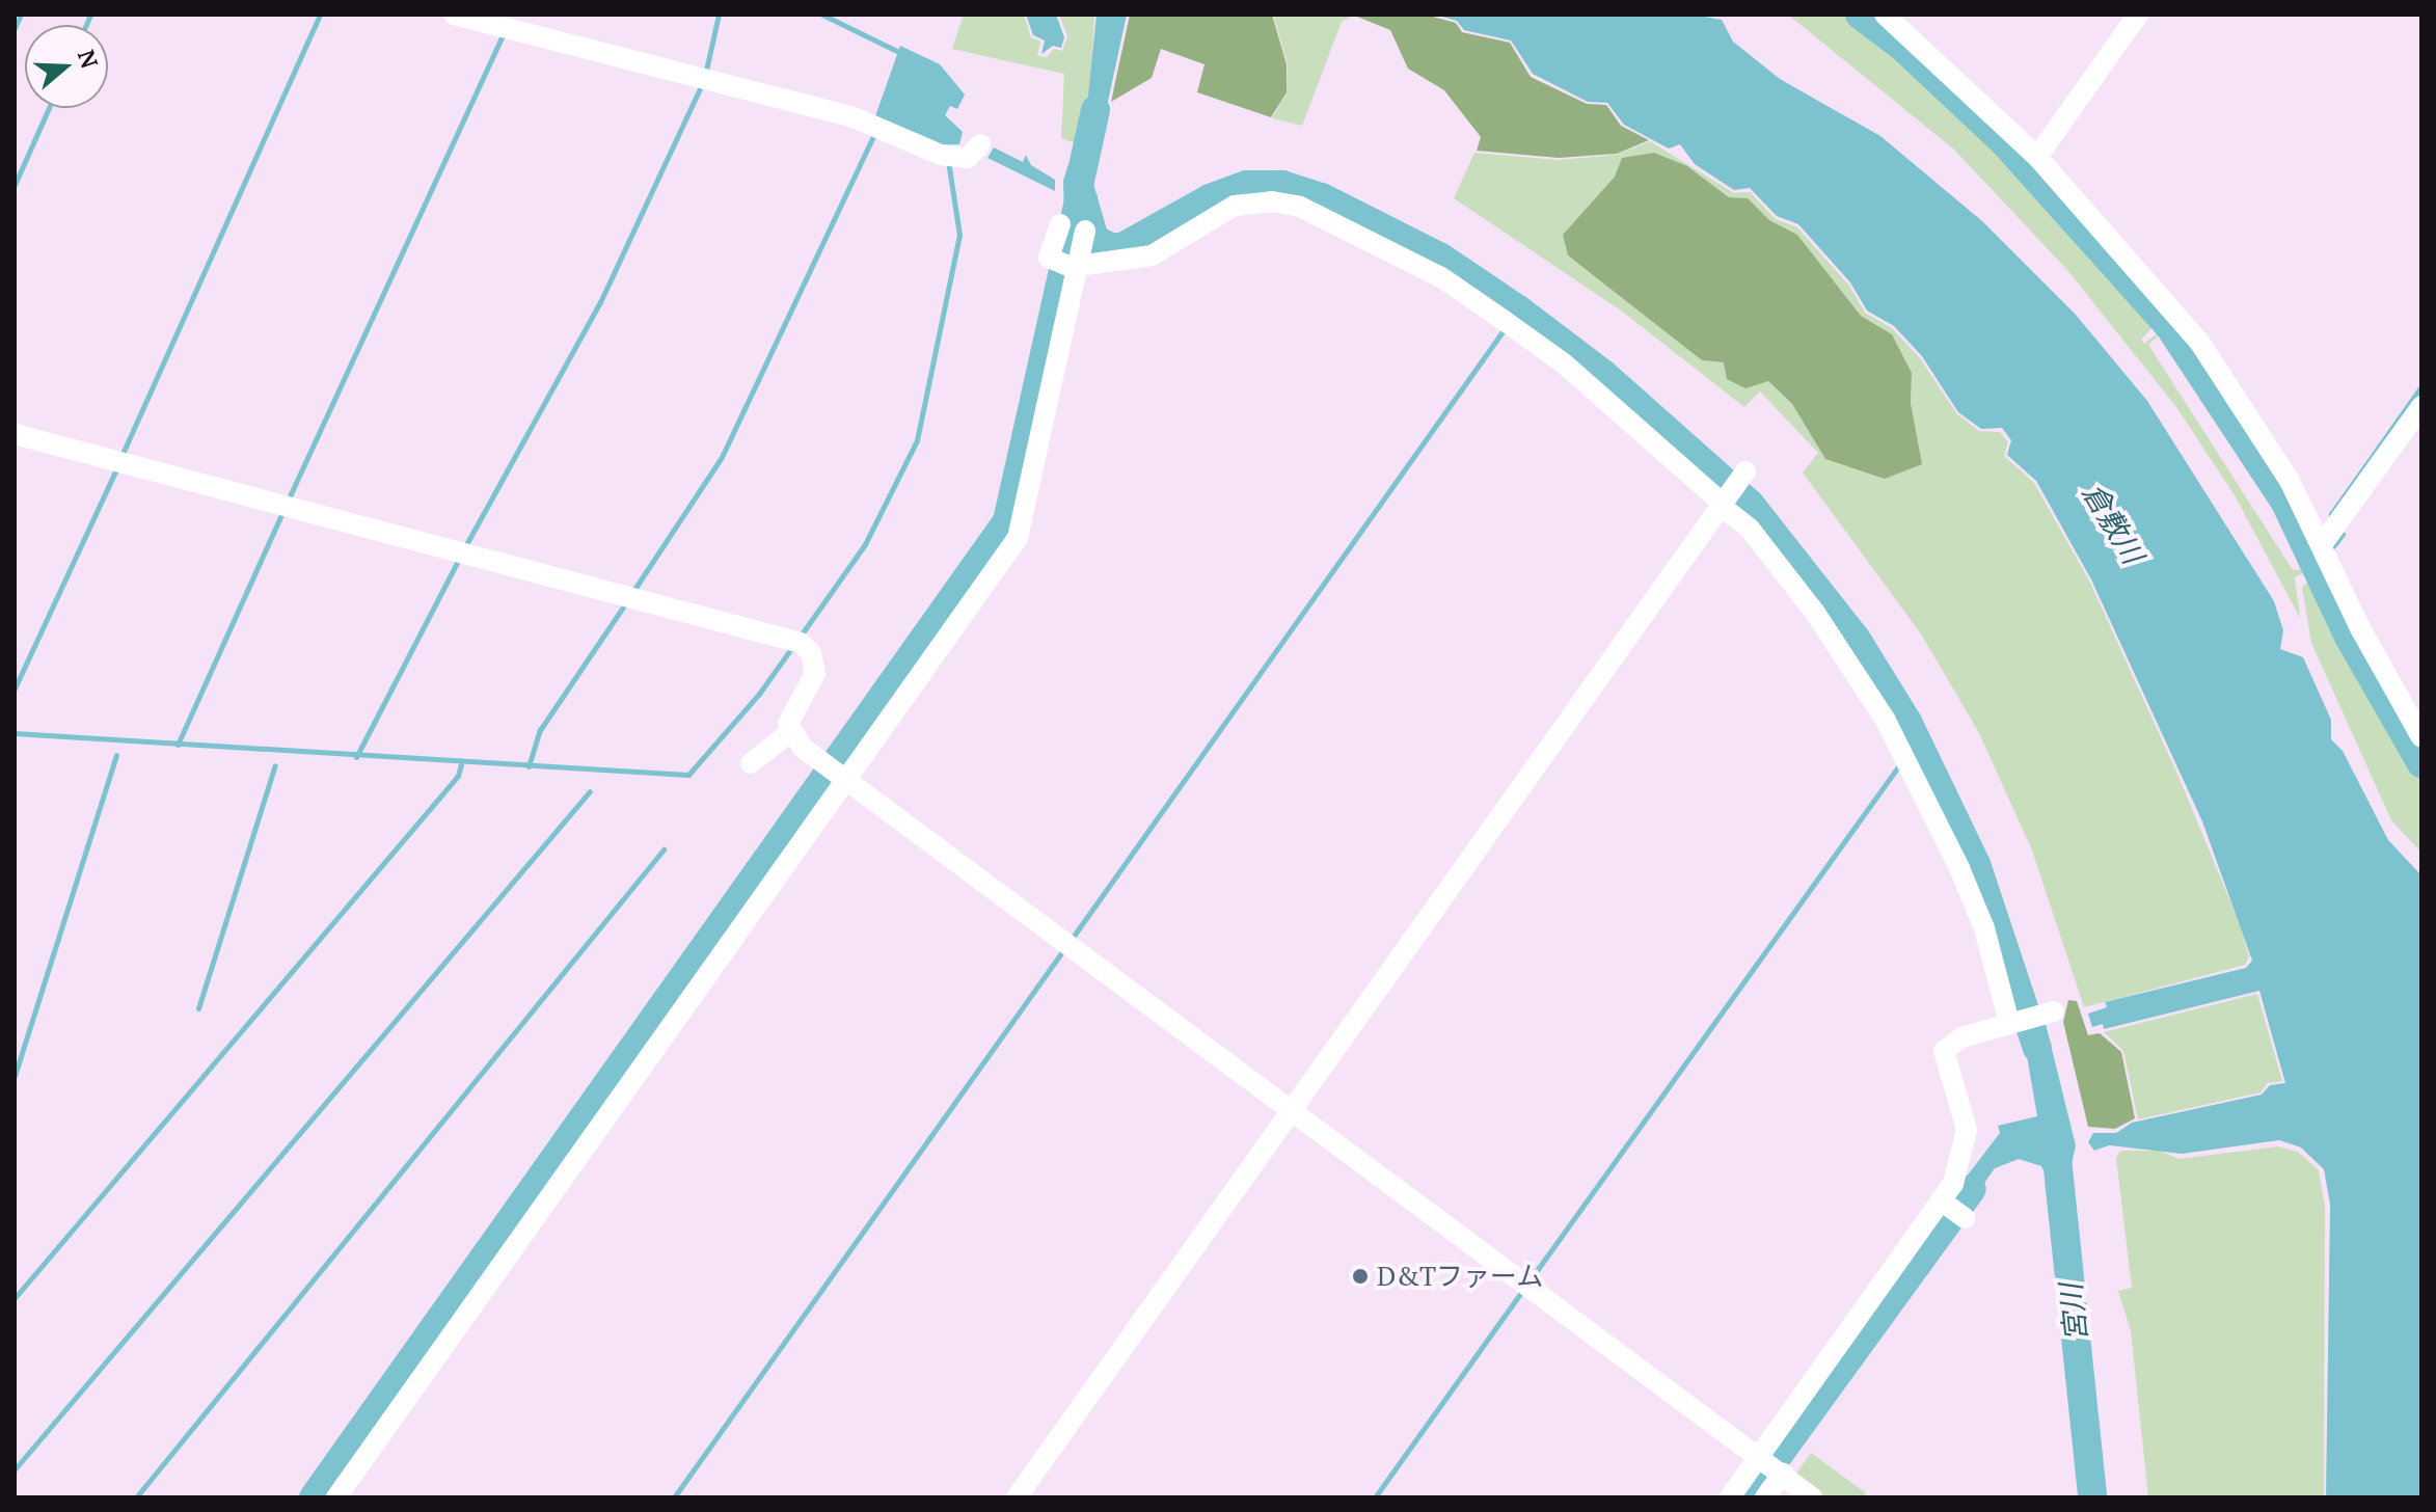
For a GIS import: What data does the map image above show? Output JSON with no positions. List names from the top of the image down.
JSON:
{
  "water": ["倉敷川", "宮川"],
  "places": ["D&Tファーム"],
  "north": "right"
}
